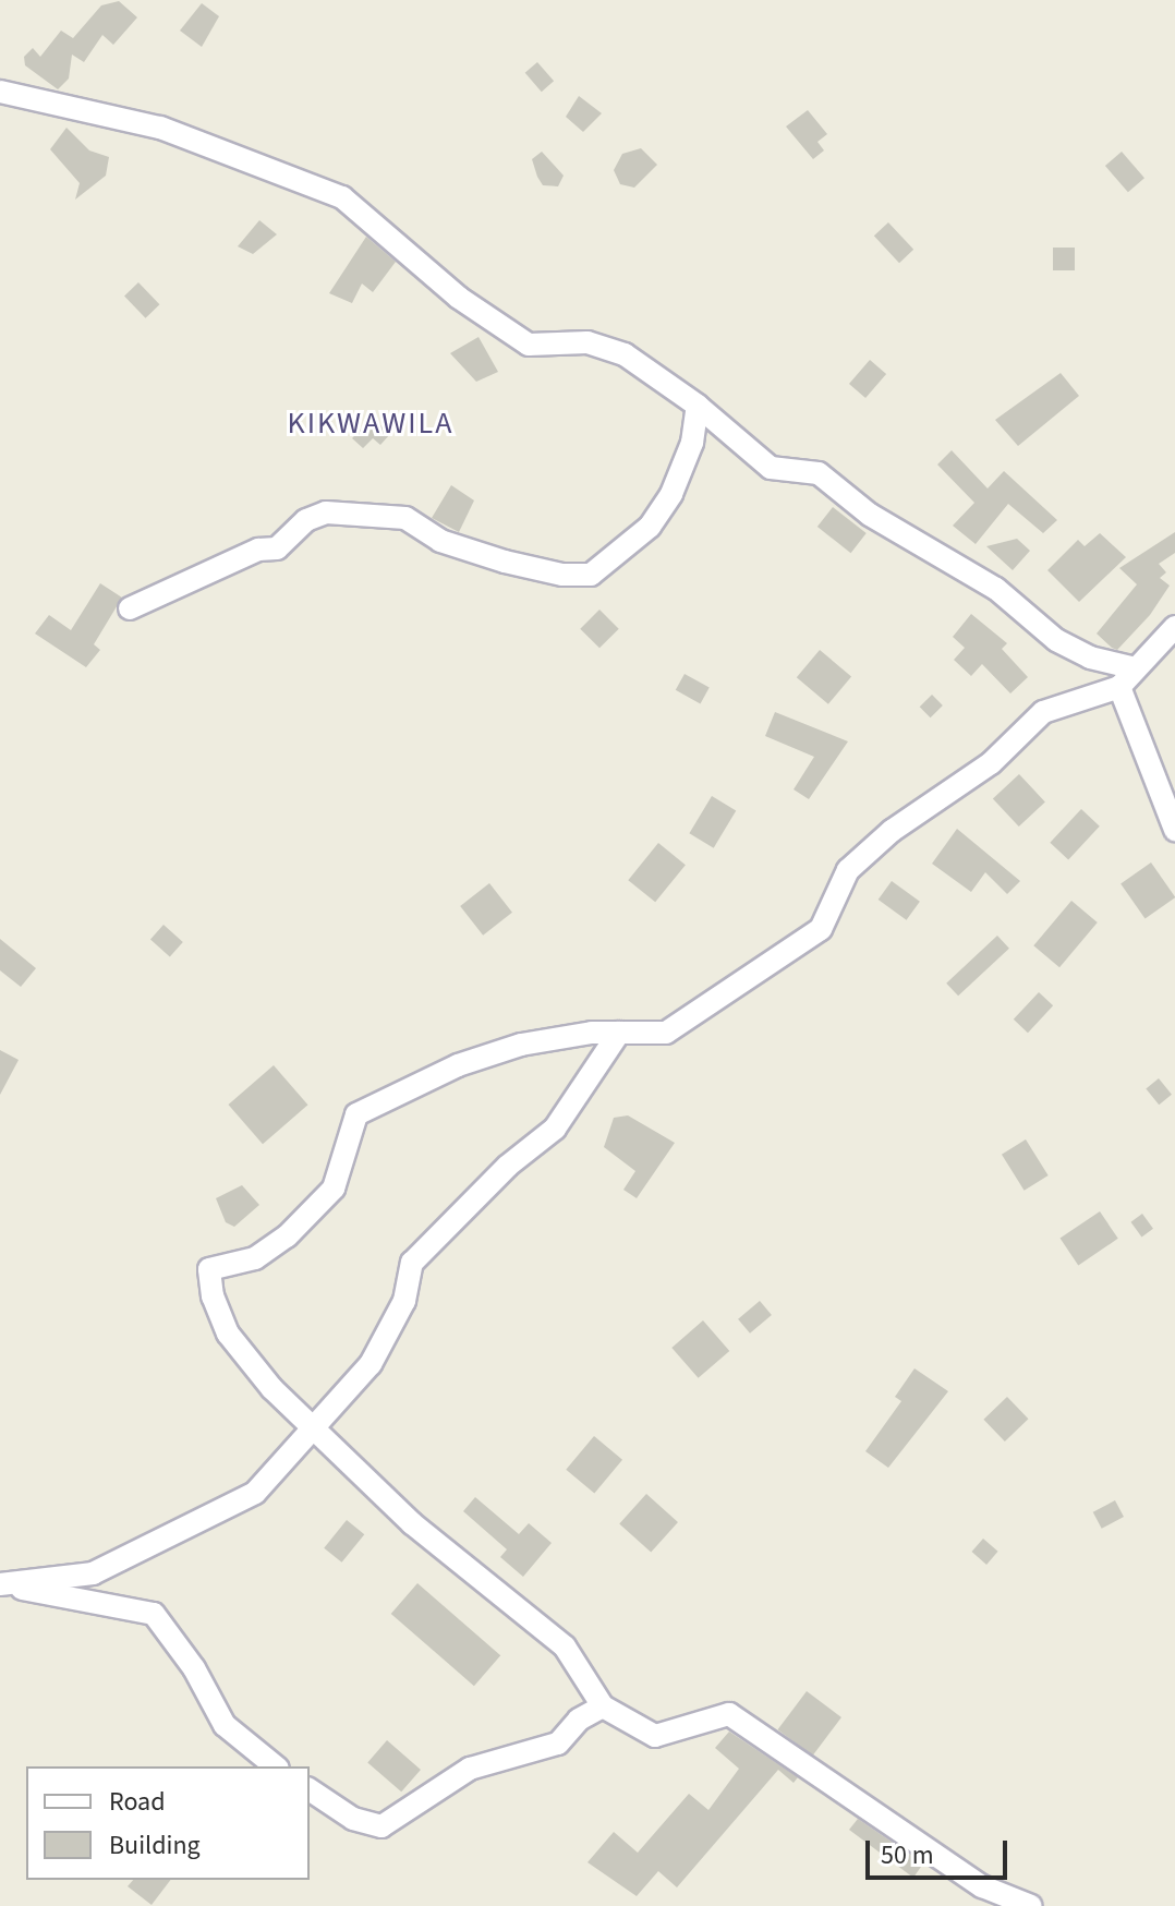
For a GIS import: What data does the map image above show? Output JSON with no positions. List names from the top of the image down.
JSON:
{
  "districts": ["KIKWAWILA"],
  "legend": ["Road", "Building"],
  "scale_bar": "50 m"
}
